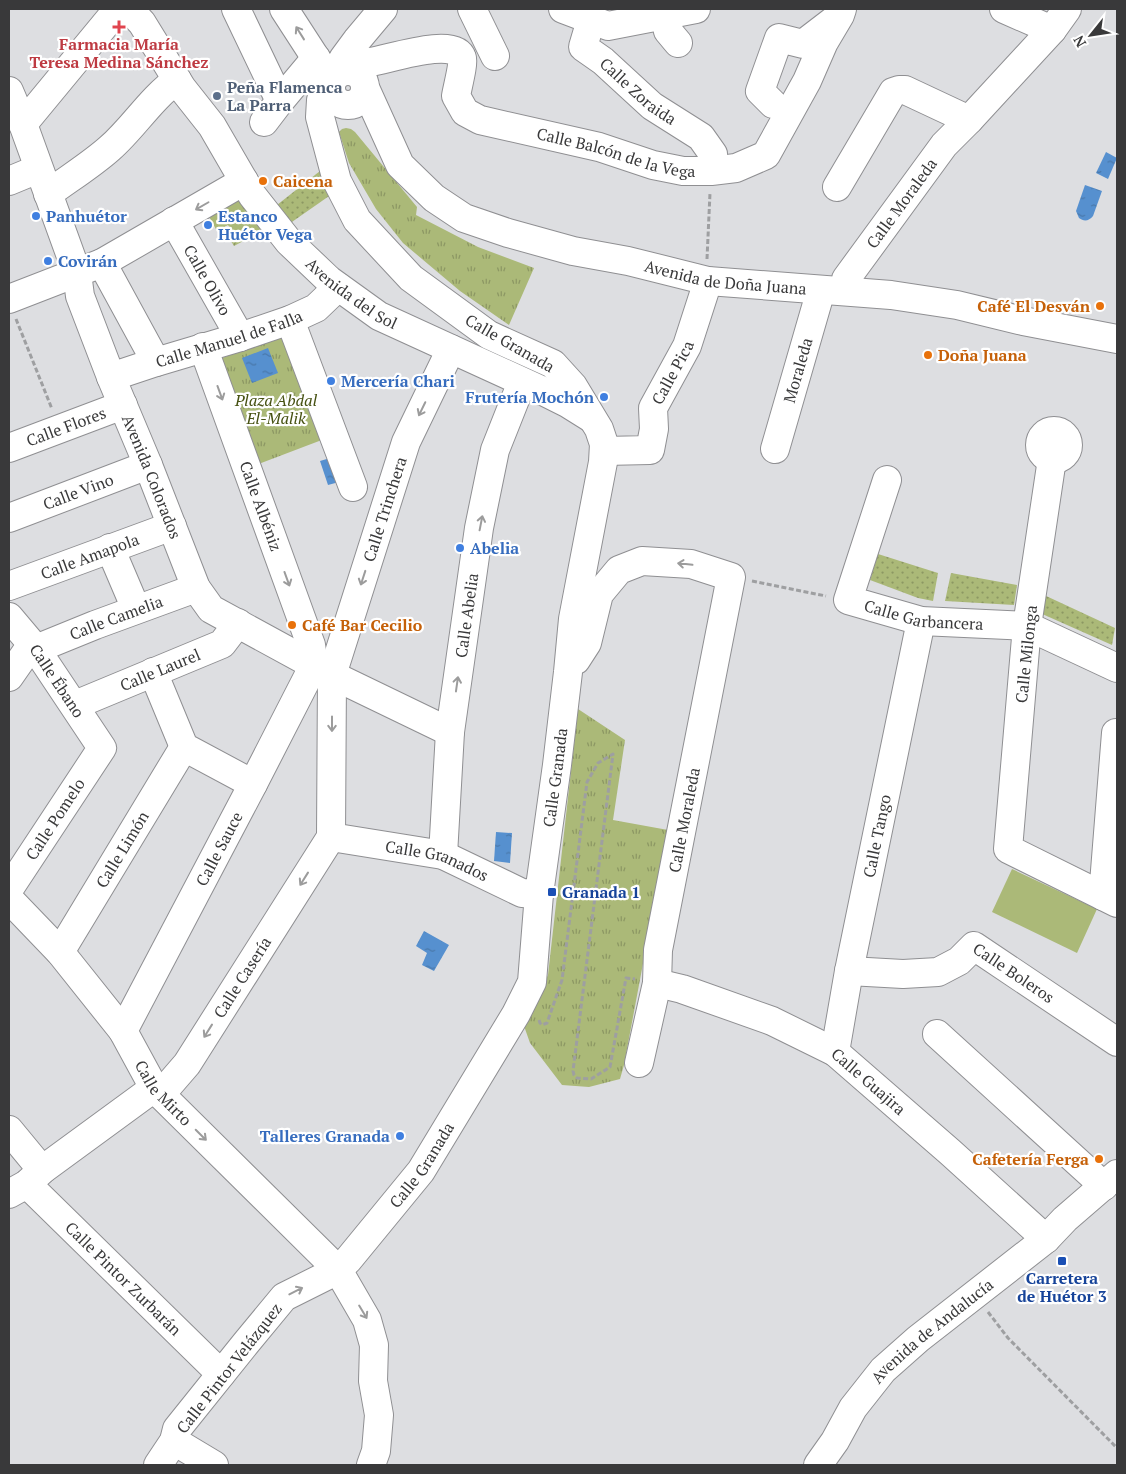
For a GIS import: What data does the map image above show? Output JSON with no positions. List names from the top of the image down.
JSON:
{
  "streets": {
    "street": [
      "Calle Zoraida",
      "Calle Balcón de la Vega",
      "Calle Moraleda",
      "Avenida de Doña Juana",
      "Calle Olivo",
      "Avenida del Sol",
      "Calle Manuel de Falla",
      "Calle Granada",
      "Moraleda",
      "Calle Pica",
      "Calle Flores",
      "Avenida Colorados",
      "Calle Vino",
      "Calle Albéniz",
      "Calle Trinchera",
      "Calle Amapola",
      "Calle Garbancera",
      "Calle Abelia",
      "Calle Camelia",
      "Calle Milonga",
      "Calle Laurel",
      "Calle Ébano",
      "Calle Pomelo",
      "Calle Tango",
      "Calle Limón",
      "Calle Sauce",
      "Calle Granados",
      "Calle Casería",
      "Calle Boleros",
      "Calle Guajira",
      "Calle Mirto",
      "Calle Pintor Zurbarán",
      "Avenida de Andalucía",
      "Calle Pintor Velázquez"
    ]
  },
  "crossings": [
    ["Calle Zoraida", "Calle Balcón de la Vega"],
    ["Calle Balcón de la Vega", "Avenida de Doña Juana"],
    ["Calle Balcón de la Vega", "Calle Granada"],
    ["Calle Moraleda", "Avenida de Doña Juana"],
    ["Calle Moraleda", "Moraleda"],
    ["Calle Moraleda", "Calle Guajira"],
    ["Avenida de Doña Juana", "Calle Granada"],
    ["Avenida de Doña Juana", "Moraleda"],
    ["Avenida de Doña Juana", "Calle Pica"],
    ["Calle Olivo", "Calle Manuel de Falla"],
    ["Avenida del Sol", "Calle Manuel de Falla"],
    ["Avenida del Sol", "Calle Granada"],
    ["Avenida del Sol", "Calle Trinchera"],
    ["Avenida del Sol", "Calle Abelia"],
    ["Calle Manuel de Falla", "Avenida Colorados"],
    ["Calle Manuel de Falla", "Calle Albéniz"],
    ["Calle Granada", "Calle Pica"],
    ["Calle Granada", "Calle Granados"],
    ["Calle Granada", "Calle Mirto"],
    ["Calle Granada", "Calle Pintor Velázquez"],
    ["Calle Flores", "Avenida Colorados"],
    ["Avenida Colorados", "Calle Vino"],
    ["Avenida Colorados", "Calle Albéniz"],
    ["Avenida Colorados", "Calle Trinchera"],
    ["Avenida Colorados", "Calle Amapola"],
    ["Avenida Colorados", "Calle Abelia"],
    ["Avenida Colorados", "Calle Camelia"],
    ["Avenida Colorados", "Calle Laurel"],
    ["Avenida Colorados", "Calle Sauce"],
    ["Calle Albéniz", "Calle Trinchera"],
    ["Calle Albéniz", "Calle Sauce"],
    ["Calle Trinchera", "Calle Sauce"],
    ["Calle Garbancera", "Calle Milonga"],
    ["Calle Garbancera", "Calle Tango"],
    ["Calle Abelia", "Calle Granados"],
    ["Calle Camelia", "Calle Ébano"],
    ["Calle Laurel", "Calle Ébano"],
    ["Calle Ébano", "Calle Pomelo"],
    ["Calle Tango", "Calle Boleros"],
    ["Calle Tango", "Calle Guajira"],
    ["Calle Limón", "Calle Mirto"],
    ["Calle Sauce", "Calle Mirto"],
    ["Calle Granados", "Calle Casería"],
    ["Calle Casería", "Calle Mirto"],
    ["Calle Casería", "Calle Pintor Zurbarán"],
    ["Calle Guajira", "Avenida de Andalucía"],
    ["Calle Mirto", "Calle Pintor Velázquez"],
    ["Calle Pintor Zurbarán", "Calle Pintor Velázquez"]
  ],
  "one_way": [
    "Calle Trinchera",
    "Calle Abelia",
    "Calle Casería",
    "Calle Mirto",
    "Calle Pintor Velázquez"
  ],
  "parks": ["Plaza Abdal El-Malik"],
  "places": {
    "health": ["Farmacia María Teresa Medina Sánchez"],
    "other": [
      "Peña Flamenca La Parra",
      "Caicena",
      "Panhuétor",
      "Estanco Huétor Vega",
      "Covirán",
      "Café El Desván",
      "Doña Juana",
      "Mercería Chari",
      "Frutería Mochón",
      "Abelia",
      "Café Bar Cecilio",
      "Talleres Granada",
      "Cafetería Ferga"
    ],
    "transit": ["Granada 1", "Carretera de Huétor 3"]
  },
  "north": "bottom left"
}
